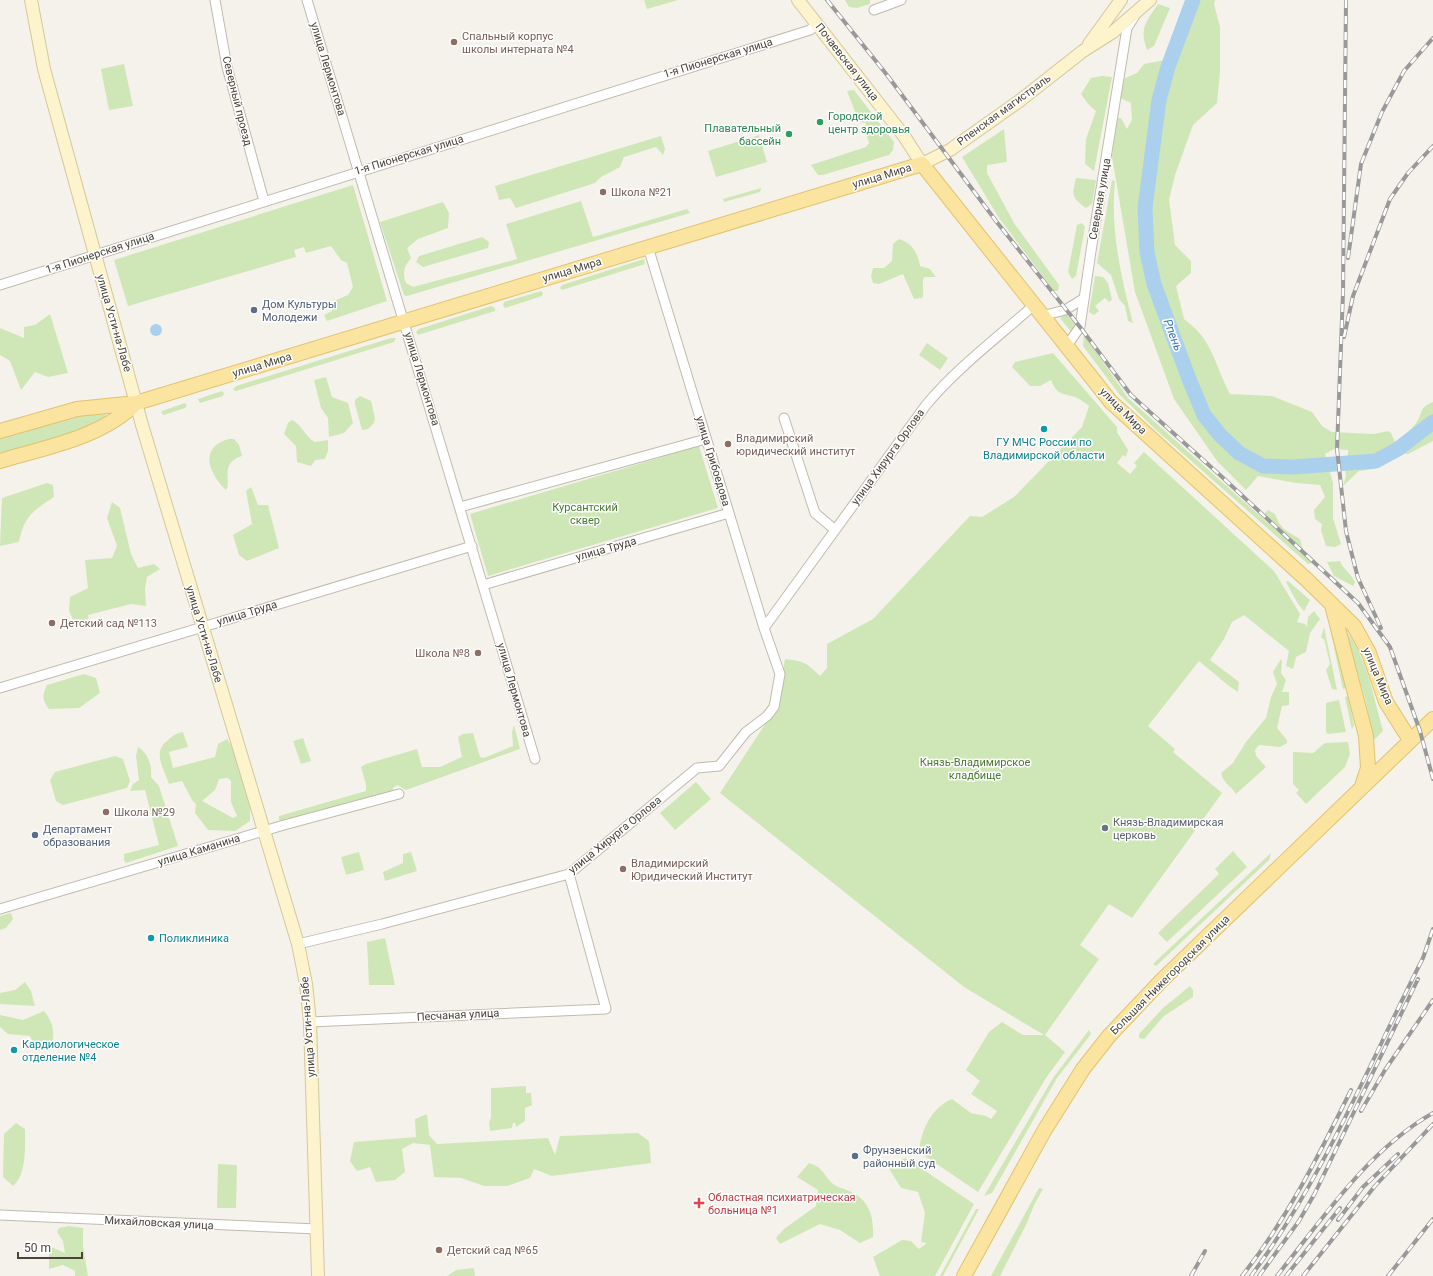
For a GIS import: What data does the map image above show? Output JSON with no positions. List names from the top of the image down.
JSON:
{
  "streets": {
    "main road": ["улица Мира", "Большая Нижегородская улица"],
    "street": [
      "1-я Пионерская улица",
      "Почаевская улица",
      "улица Лермонтова",
      "Северный проезд",
      "Рпенская магистраль",
      "Северная улица",
      "улица Усти-на-Лабе",
      "улица Хирурга Орлова",
      "улица Грибоедова",
      "улица Труда",
      "улица Каманина",
      "Песчаная улица",
      "Михайловская улица"
    ]
  },
  "crossings": [
    ["1-я Пионерская улица", "Почаевская улица"],
    ["1-я Пионерская улица", "улица Лермонтова"],
    ["1-я Пионерская улица", "Северный проезд"],
    ["1-я Пионерская улица", "улица Усти-на-Лабе"],
    ["Почаевская улица", "Рпенская магистраль"],
    ["Почаевская улица", "улица Мира"],
    ["улица Лермонтова", "улица Мира"],
    ["улица Лермонтова", "улица Труда"],
    ["Рпенская магистраль", "улица Мира"],
    ["Рпенская магистраль", "Северная улица"],
    ["улица Мира", "Северная улица"],
    ["улица Мира", "улица Усти-на-Лабе"],
    ["улица Мира", "улица Хирурга Орлова"],
    ["улица Мира", "улица Грибоедова"],
    ["улица Мира", "Большая Нижегородская улица"],
    ["улица Усти-на-Лабе", "улица Хирурга Орлова"],
    ["улица Усти-на-Лабе", "улица Труда"],
    ["улица Усти-на-Лабе", "улица Каманина"],
    ["улица Усти-на-Лабе", "Песчаная улица"],
    ["улица Усти-на-Лабе", "Михайловская улица"],
    ["улица Хирурга Орлова", "улица Грибоедова"],
    ["улица Хирурга Орлова", "Песчаная улица"],
    ["улица Грибоедова", "улица Труда"]
  ],
  "water": ["Рпень"],
  "parks": ["Курсантский сквер", "Князь-Владимирское кладбище"],
  "places": {
    "other": [
      "Cпальный корпус школы интерната №4",
      "Городской центр здоровья",
      "Плавательный бассейн",
      "Школа №21",
      "Дом Культуры Молодежи",
      "ГУ МЧС России по Владимирской области",
      "Владимирский юридический институт",
      "Детский сад №113",
      "Школа №8",
      "Школа №29",
      "Князь-Владимирская церковь",
      "Департамент образования",
      "Владимирский Юридический Институт",
      "Поликлиника",
      "Кардиологическое отделение №4",
      "Фрунзенский районный суд",
      "Детский сад №65"
    ],
    "health": ["Областная психиатрическая больница №1"]
  },
  "scale_bar": "50 m"
}
